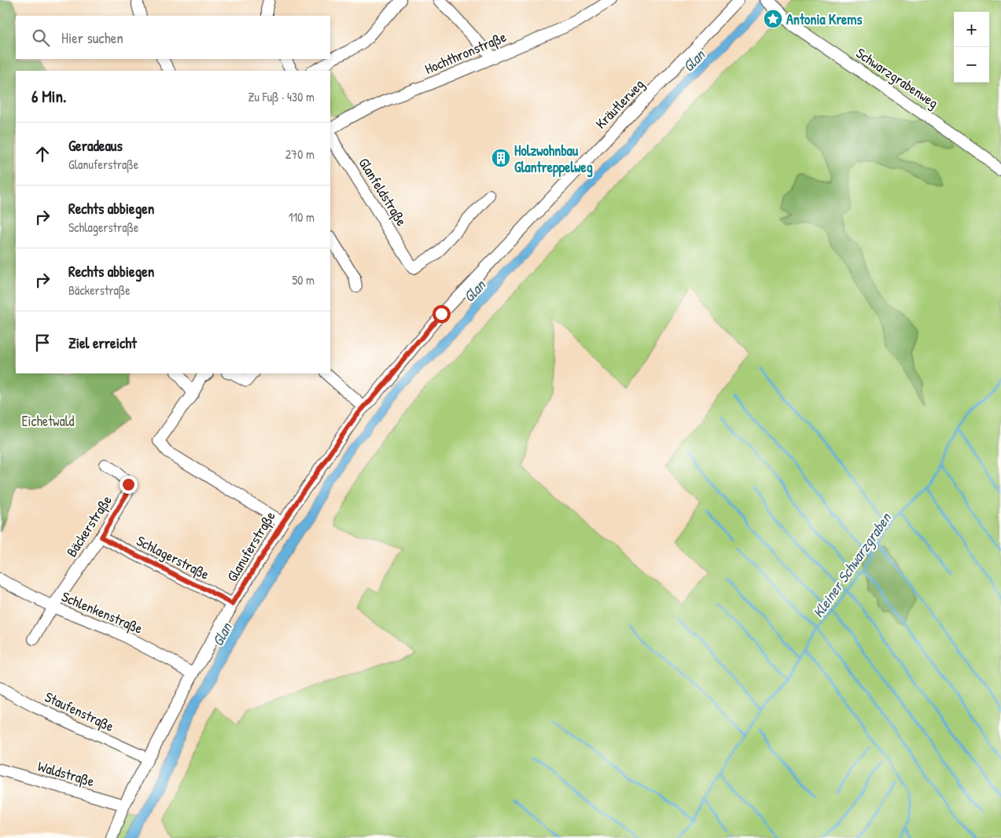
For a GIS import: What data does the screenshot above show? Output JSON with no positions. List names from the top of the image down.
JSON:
{
  "streets": {
    "street": [
      "Hochthronstraße",
      "Schwarzgrabenweg",
      "Kräutlerweg",
      "Glanfeldstraße",
      "Bäckerstraße",
      "Glanuferstraße",
      "Schlagerstraße",
      "Schlenkenstraße",
      "Staufenstraße",
      "Waldstraße"
    ]
  },
  "crossings": [
    ["Kräutlerweg", "Glanuferstraße"],
    ["Bäckerstraße", "Schlagerstraße"],
    ["Bäckerstraße", "Schlenkenstraße"],
    ["Glanuferstraße", "Schlagerstraße"],
    ["Glanuferstraße", "Schlenkenstraße"],
    ["Glanuferstraße", "Staufenstraße"],
    ["Glanuferstraße", "Waldstraße"]
  ],
  "water": ["Glan", "Kleiner Schwarzgraben"],
  "parks": ["Eichetwald"],
  "places": {
    "place": ["Antonia Krems"],
    "building": ["Holzwohnbau Glantreppelweg"]
  },
  "page": {
    "map_buttons": ["+", "−"],
    "search": "Hier suchen",
    "heading": ["6 Min.", "Zu Fuß · 430 m"],
    "list": [
      ["Geradeaus", "Glanuferstraße", "270 m"],
      ["Rechts abbiegen", "Schlagerstraße", "110 m"],
      ["Rechts abbiegen", "Bäckerstraße", "50 m"],
      "Ziel erreicht"
    ]
  }
}
